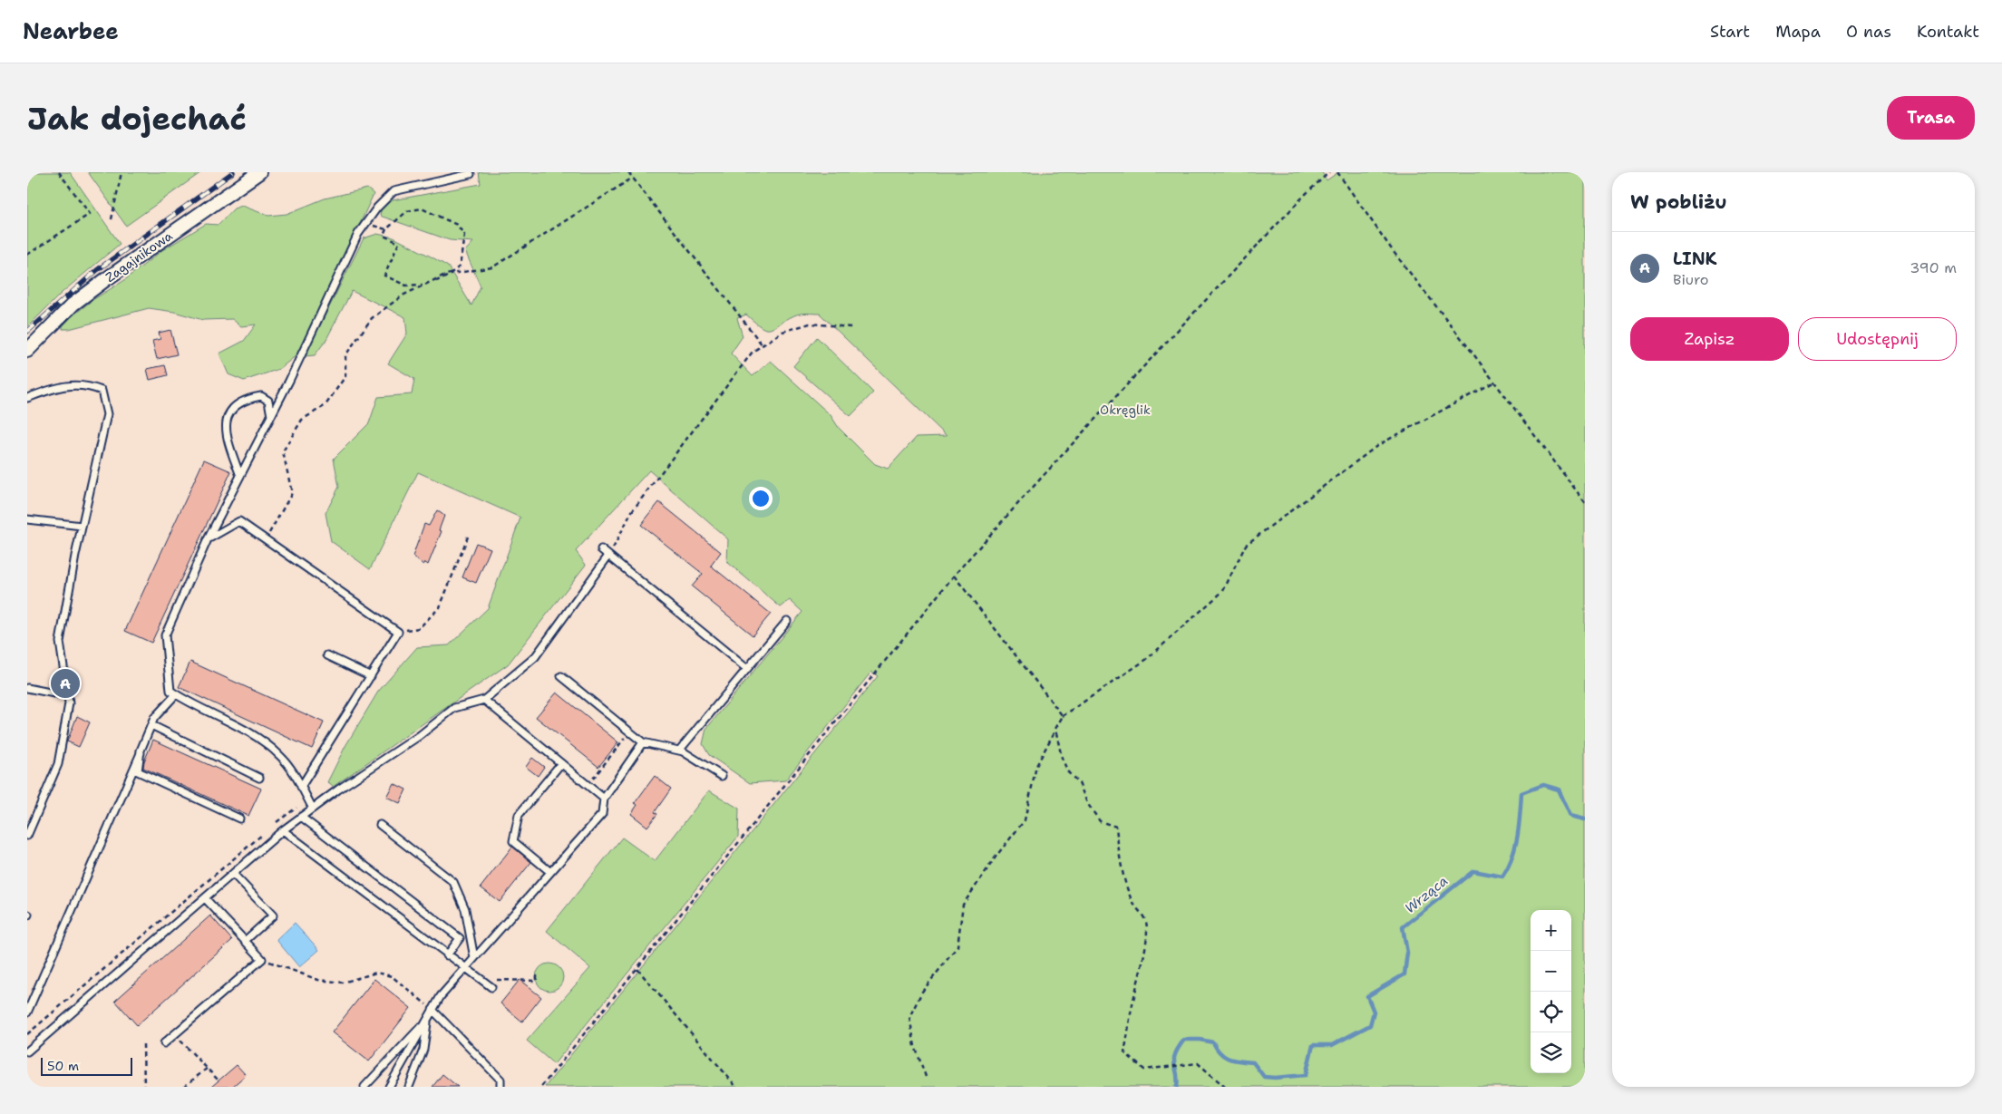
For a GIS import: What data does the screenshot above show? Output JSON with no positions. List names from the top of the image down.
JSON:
{
  "streets": {
    "street": ["Zagajnikowa"]
  },
  "water": ["Wrząca"],
  "parks": ["Okręglik"],
  "scale_bar": "50 m",
  "page": {
    "header": "Nearbee",
    "nav": [
      "Start",
      "Mapa",
      "O nas",
      "Kontakt"
    ],
    "buttons": [
      "Trasa",
      ["Zapisz", "Udostępnij"]
    ],
    "title": "Jak dojechać",
    "heading": "W pobliżu",
    "list": [
      {
        "mark": "A",
        "name": "LINK",
        "note": "Biuro",
        "value": "390 m"
      }
    ],
    "pins": "A",
    "map_buttons": ["+", "−"],
    "scale": "50 m"
  }
}
